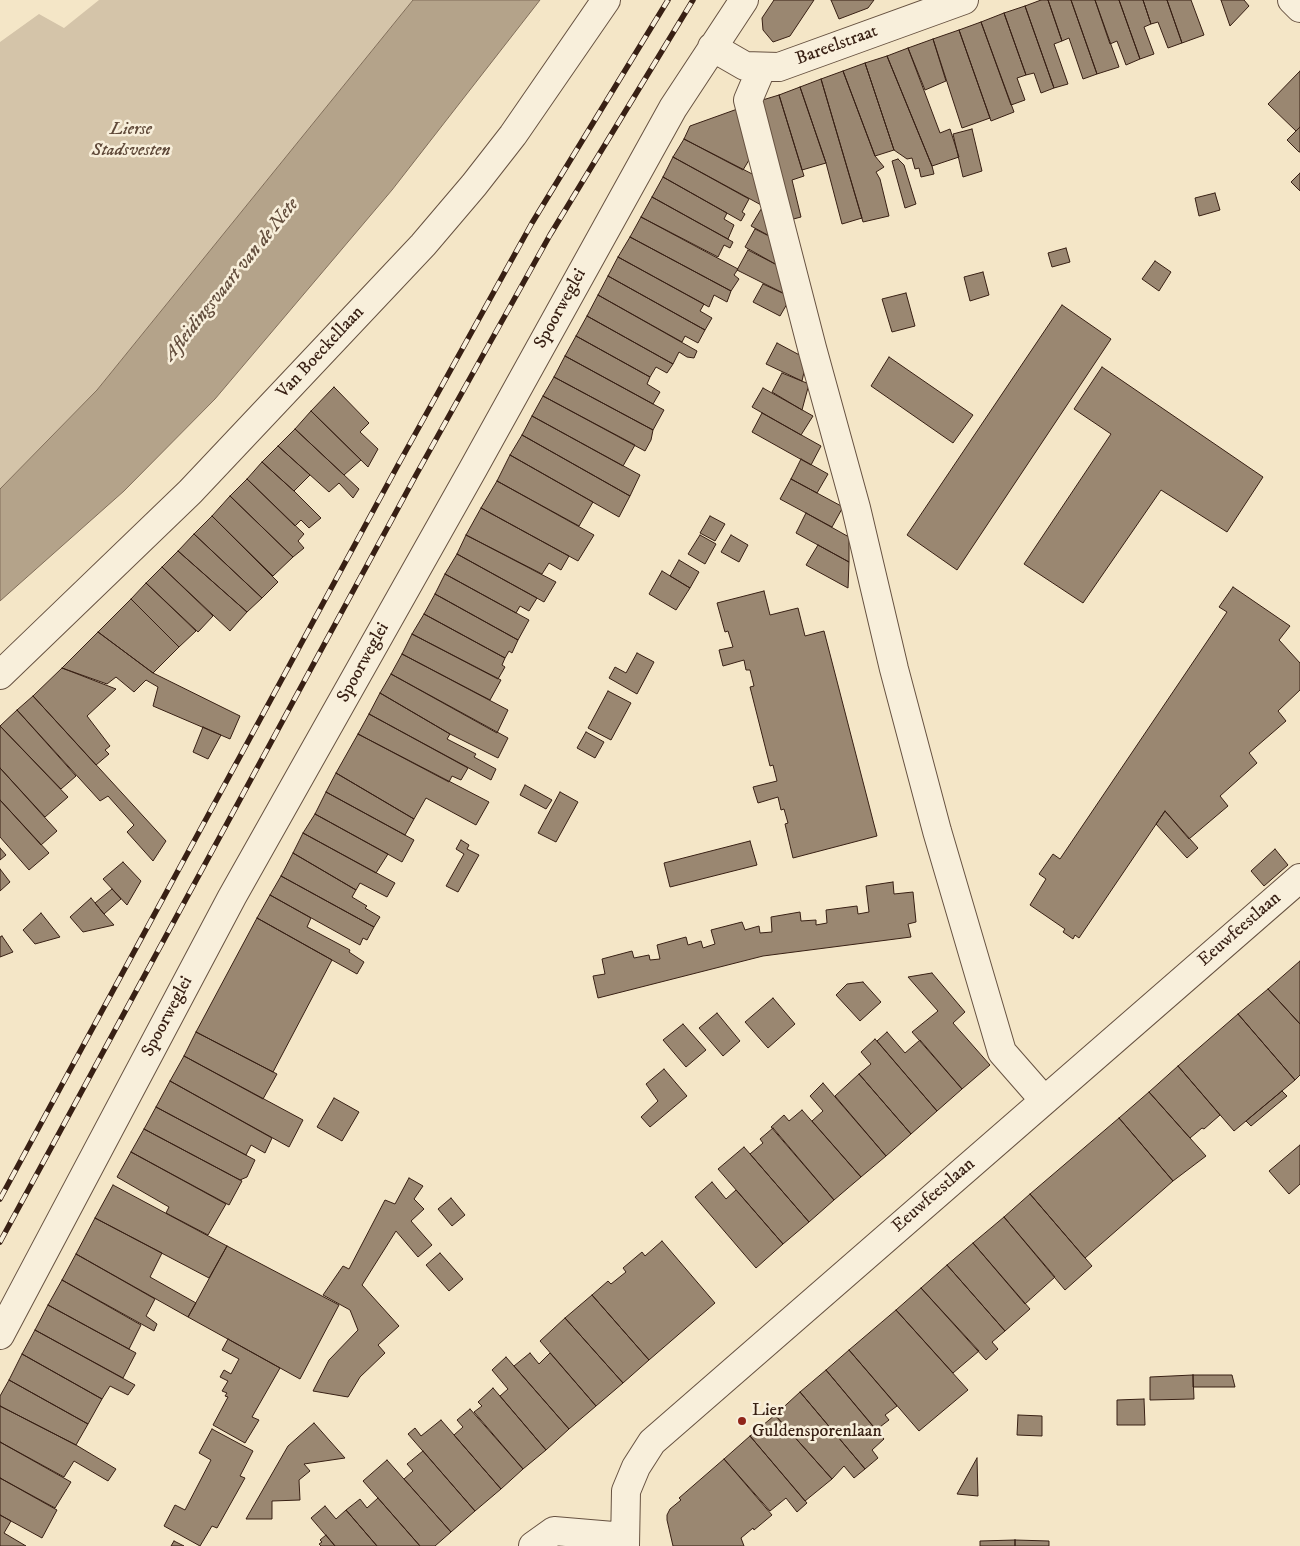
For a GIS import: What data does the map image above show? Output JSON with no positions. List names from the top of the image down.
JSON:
{
  "streets": {
    "street": [
      "Bareelstraat",
      "Spoorweglei",
      "Van Boeckellaan",
      "Eeuwfeestlaan"
    ]
  },
  "crossings": [
    ["Bareelstraat", "Spoorweglei"]
  ],
  "water": ["Afleidingsvaart van de Nete"],
  "parks": ["Lierse Stadsvesten"],
  "places": ["Lier Guldensporenlaan"]
}
